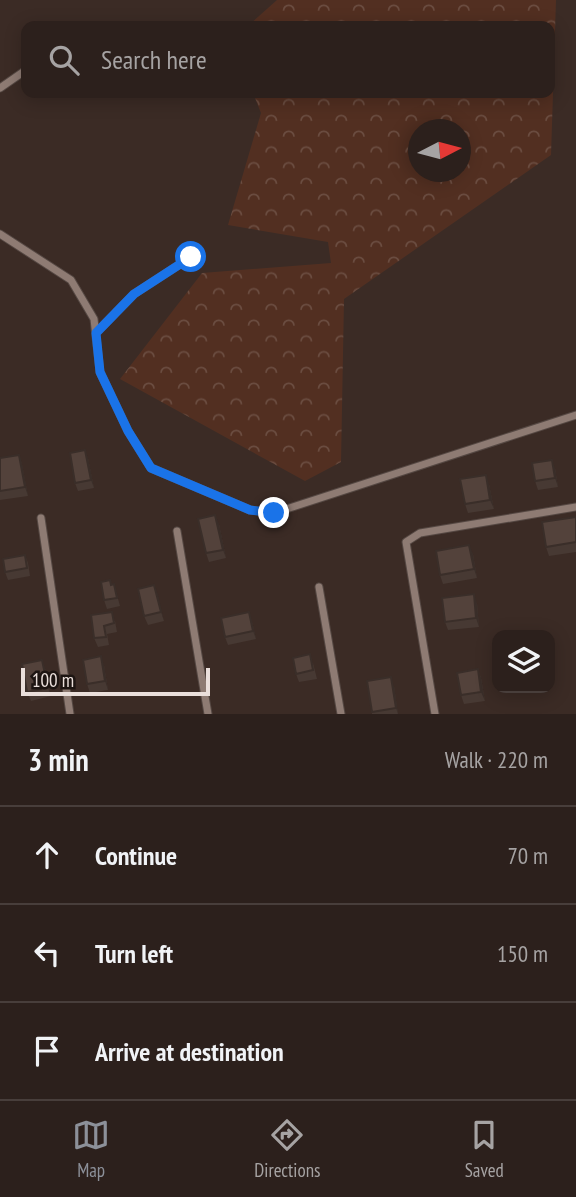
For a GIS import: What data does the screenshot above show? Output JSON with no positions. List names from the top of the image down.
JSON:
{
  "scale_bar": "100 m",
  "north": "right",
  "page": {
    "search": "Search here",
    "scale": "100 m",
    "heading": ["3 min", "Walk · 220 m"],
    "list": [
      ["Continue", "70 m"],
      ["Turn left", "150 m"],
      "Arrive at destination"
    ],
    "nav": ["Map", "Directions", "Saved"]
  }
}
